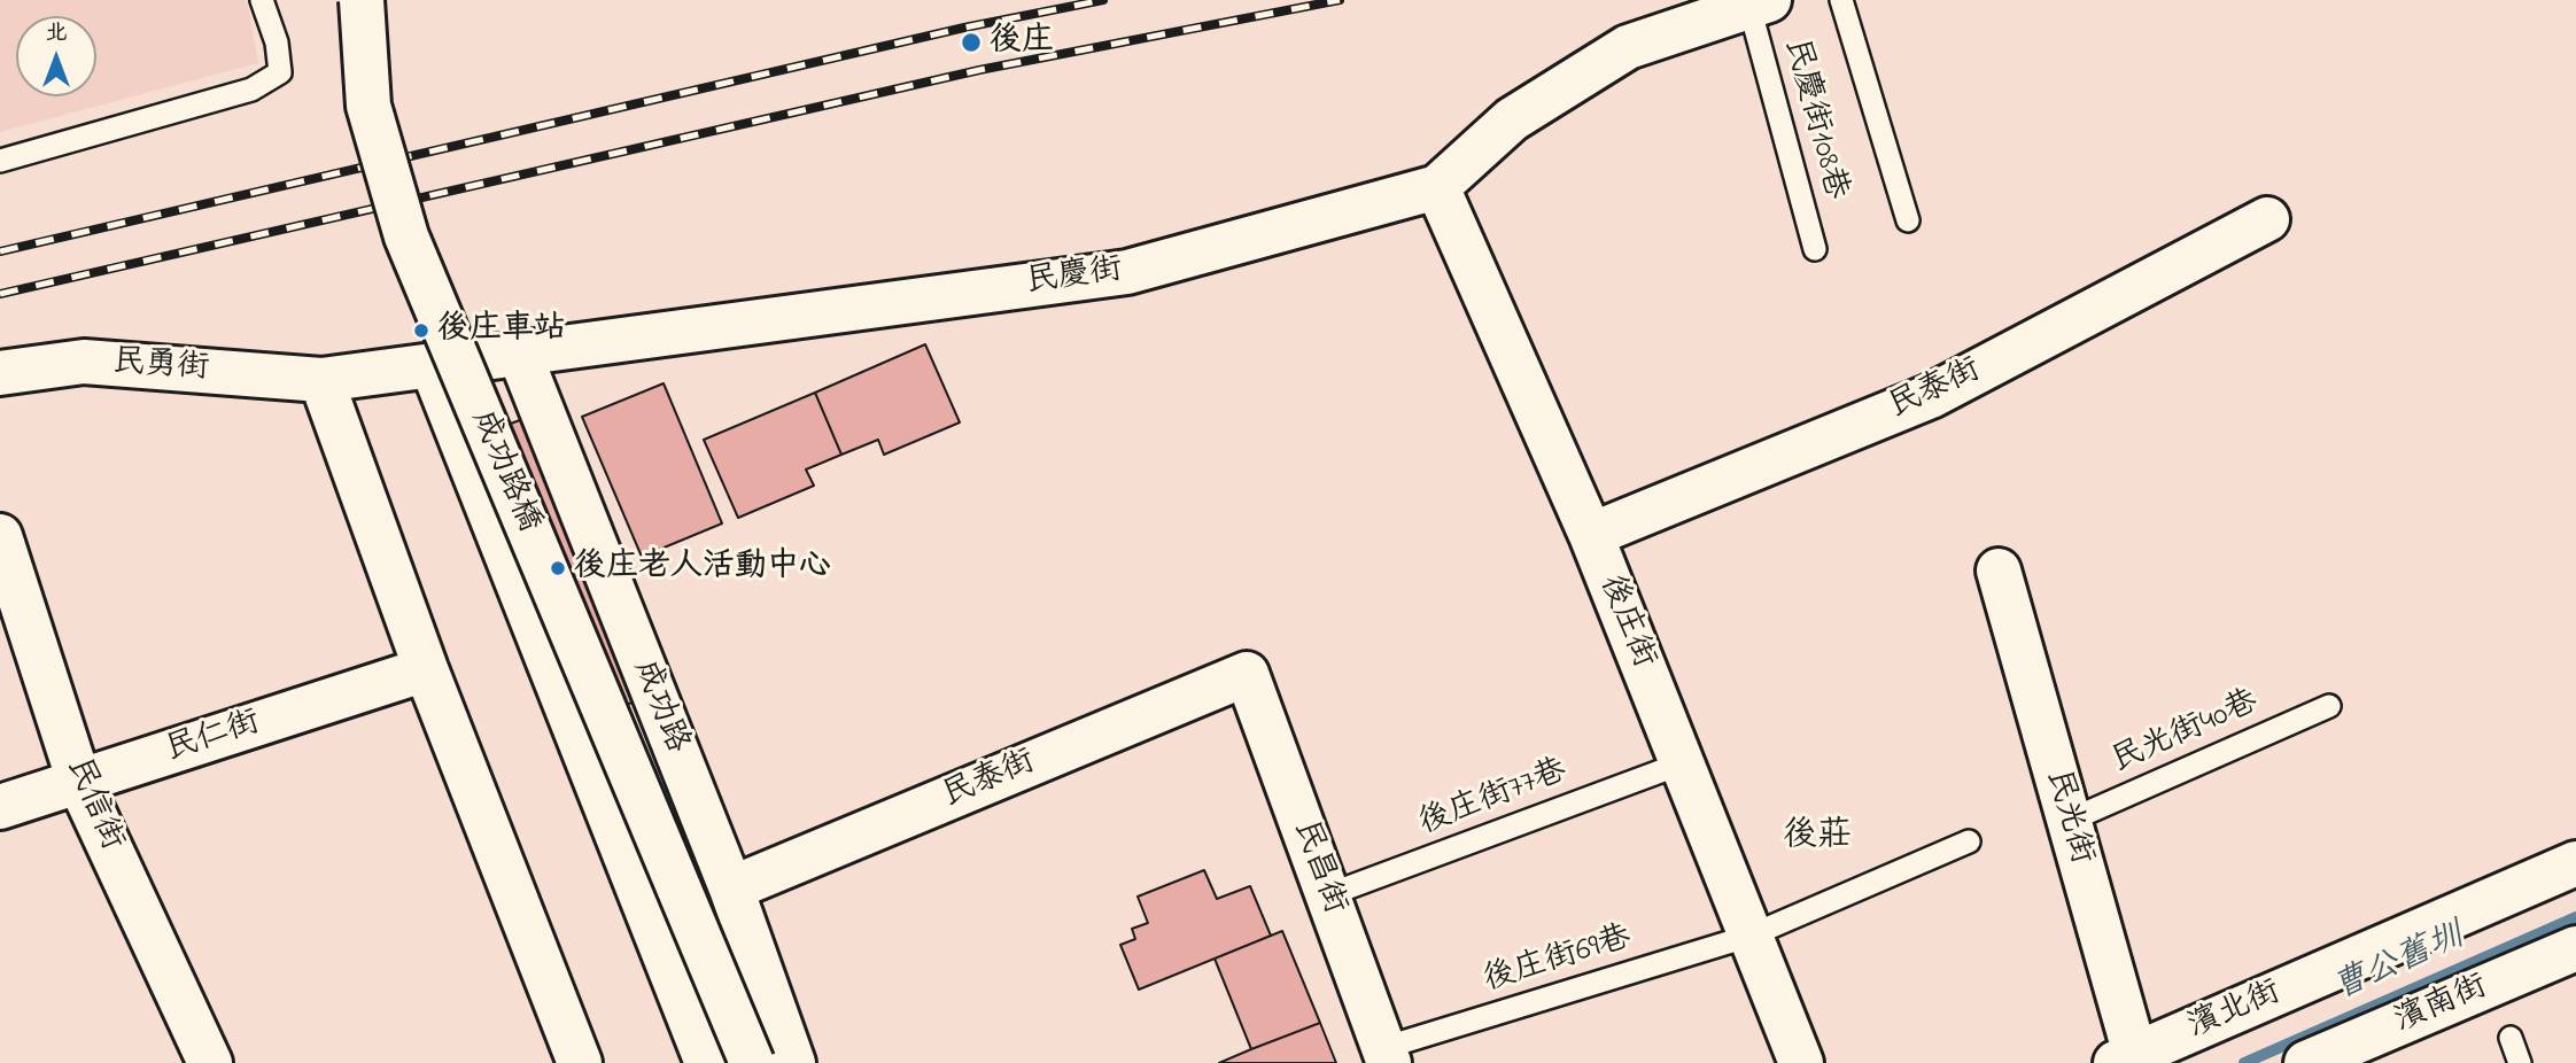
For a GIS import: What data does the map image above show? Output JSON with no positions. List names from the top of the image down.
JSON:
{
  "streets": {
    "street": [
      "民慶街",
      "民勇街",
      "民泰街",
      "成功路橋",
      "後庄街",
      "成功路",
      "民仁街",
      "民信街",
      "民光街",
      "民昌街",
      "濱南街",
      "濱北街"
    ],
    "lane": [
      "民慶街108巷",
      "民光街40巷",
      "後庄街77巷",
      "後庄街69巷"
    ]
  },
  "crossings": [
    ["民慶街108巷", "民慶街"],
    ["民慶街", "民勇街"],
    ["民慶街", "後庄街"],
    ["民慶街", "成功路"],
    ["民泰街", "後庄街"],
    ["民泰街", "成功路"],
    ["民泰街", "民昌街"],
    ["後庄街", "後庄街77巷"],
    ["後庄街", "後庄街69巷"],
    ["民光街40巷", "民光街"],
    ["民仁街", "民信街"],
    ["後庄街77巷", "民昌街"],
    ["民光街", "濱北街"],
    ["民昌街", "後庄街69巷"]
  ],
  "districts": ["後莊"],
  "water": ["曹公舊圳"],
  "places": ["後庄", "後庄車站", "後庄老人活動中心"],
  "north": "top"
}
